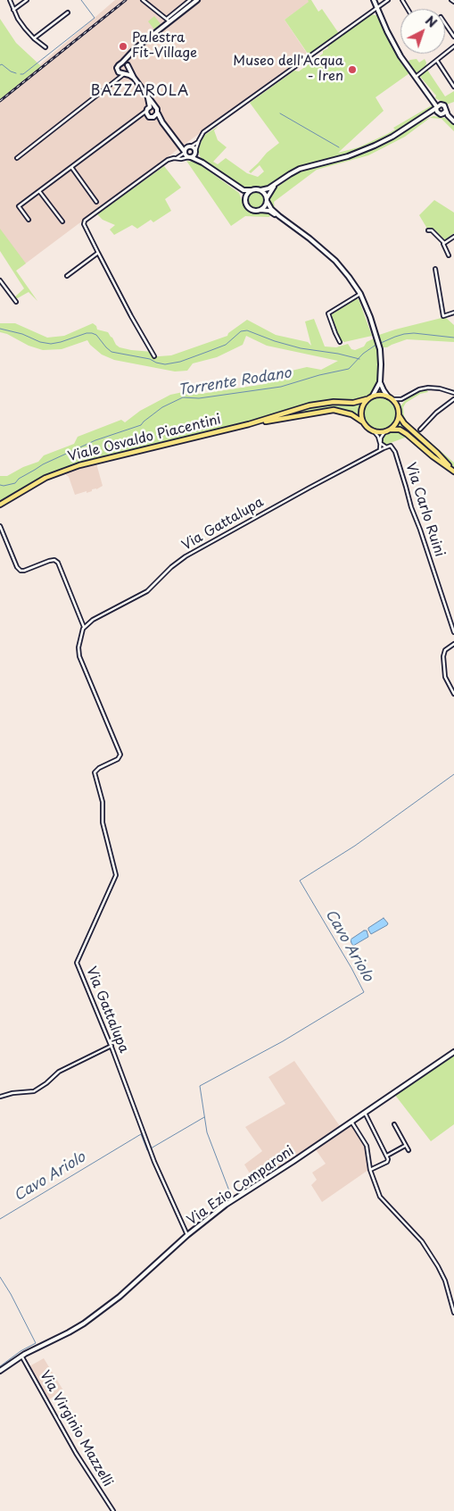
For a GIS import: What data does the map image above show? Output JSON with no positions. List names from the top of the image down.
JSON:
{
  "streets": {
    "main road": ["Viale Osvaldo Piacentini"],
    "street": [
      "Via Carlo Ruini",
      "Via Gattalupa",
      "Via Ezio Comparoni",
      "Via Virginio Mazzelli"
    ]
  },
  "crossings": [
    ["Via Carlo Ruini", "Via Gattalupa"],
    ["Via Gattalupa", "Via Ezio Comparoni"],
    ["Via Ezio Comparoni", "Via Virginio Mazzelli"]
  ],
  "districts": ["BAZZAROLA"],
  "water": ["Torrente Rodano", "Cavo Ariolo"],
  "places": ["Palestra Fit-Village", "Museo dell'Acqua - Iren"],
  "north": "top right"
}
